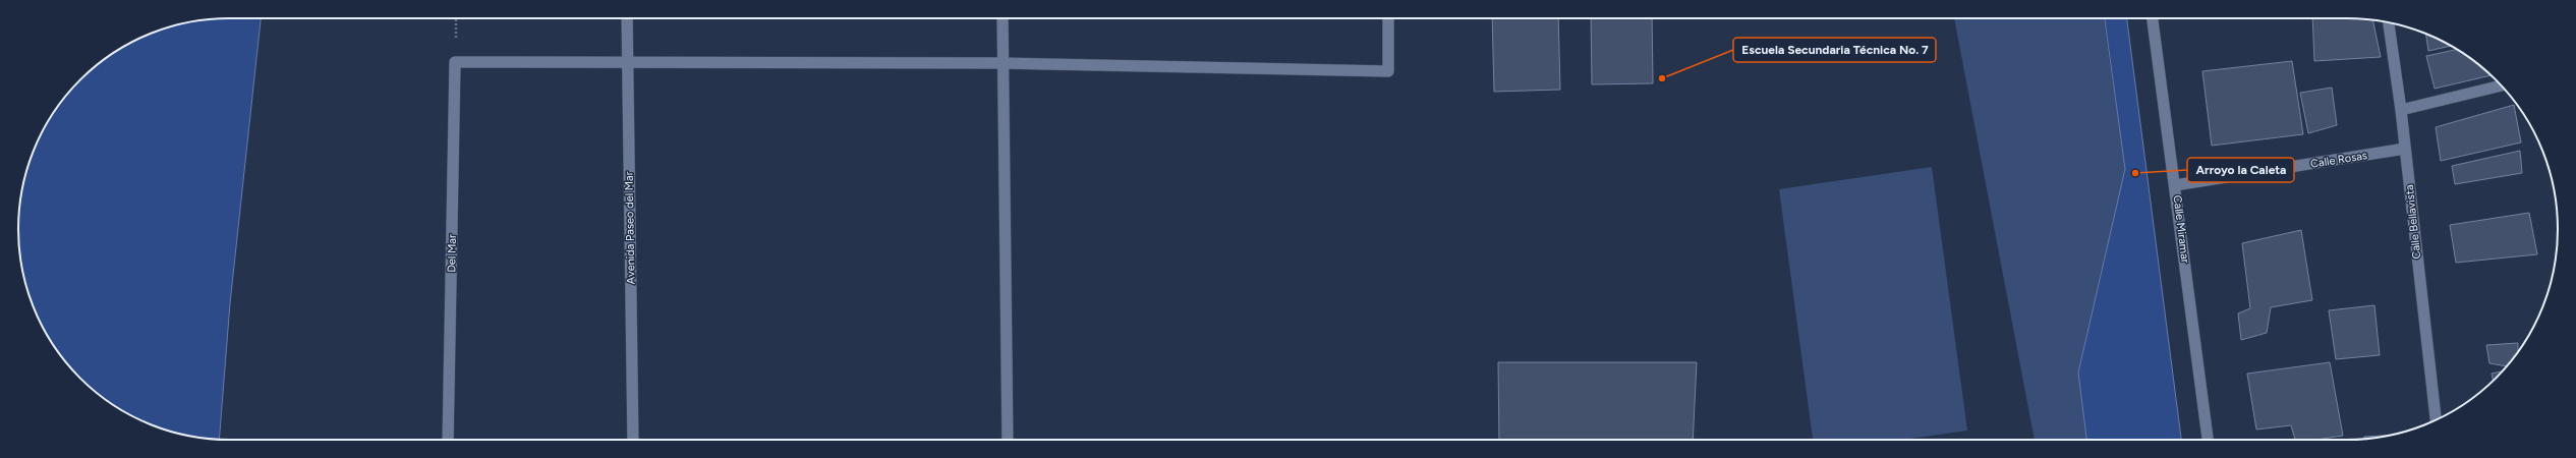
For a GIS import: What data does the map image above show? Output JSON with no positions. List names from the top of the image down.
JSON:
{
  "streets": {
    "street": [
      "Calle Rosas",
      "Calle Bellavista",
      "Avenida Paseo del Mar",
      "Calle Miramar",
      "Del Mar"
    ]
  },
  "crossings": [
    ["Calle Rosas", "Calle Bellavista"],
    ["Calle Rosas", "Calle Miramar"],
    ["Avenida Paseo del Mar", "Del Mar"]
  ],
  "places": ["Escuela Secundaria Técnica No. 7", "Arroyo la Caleta"]
}
